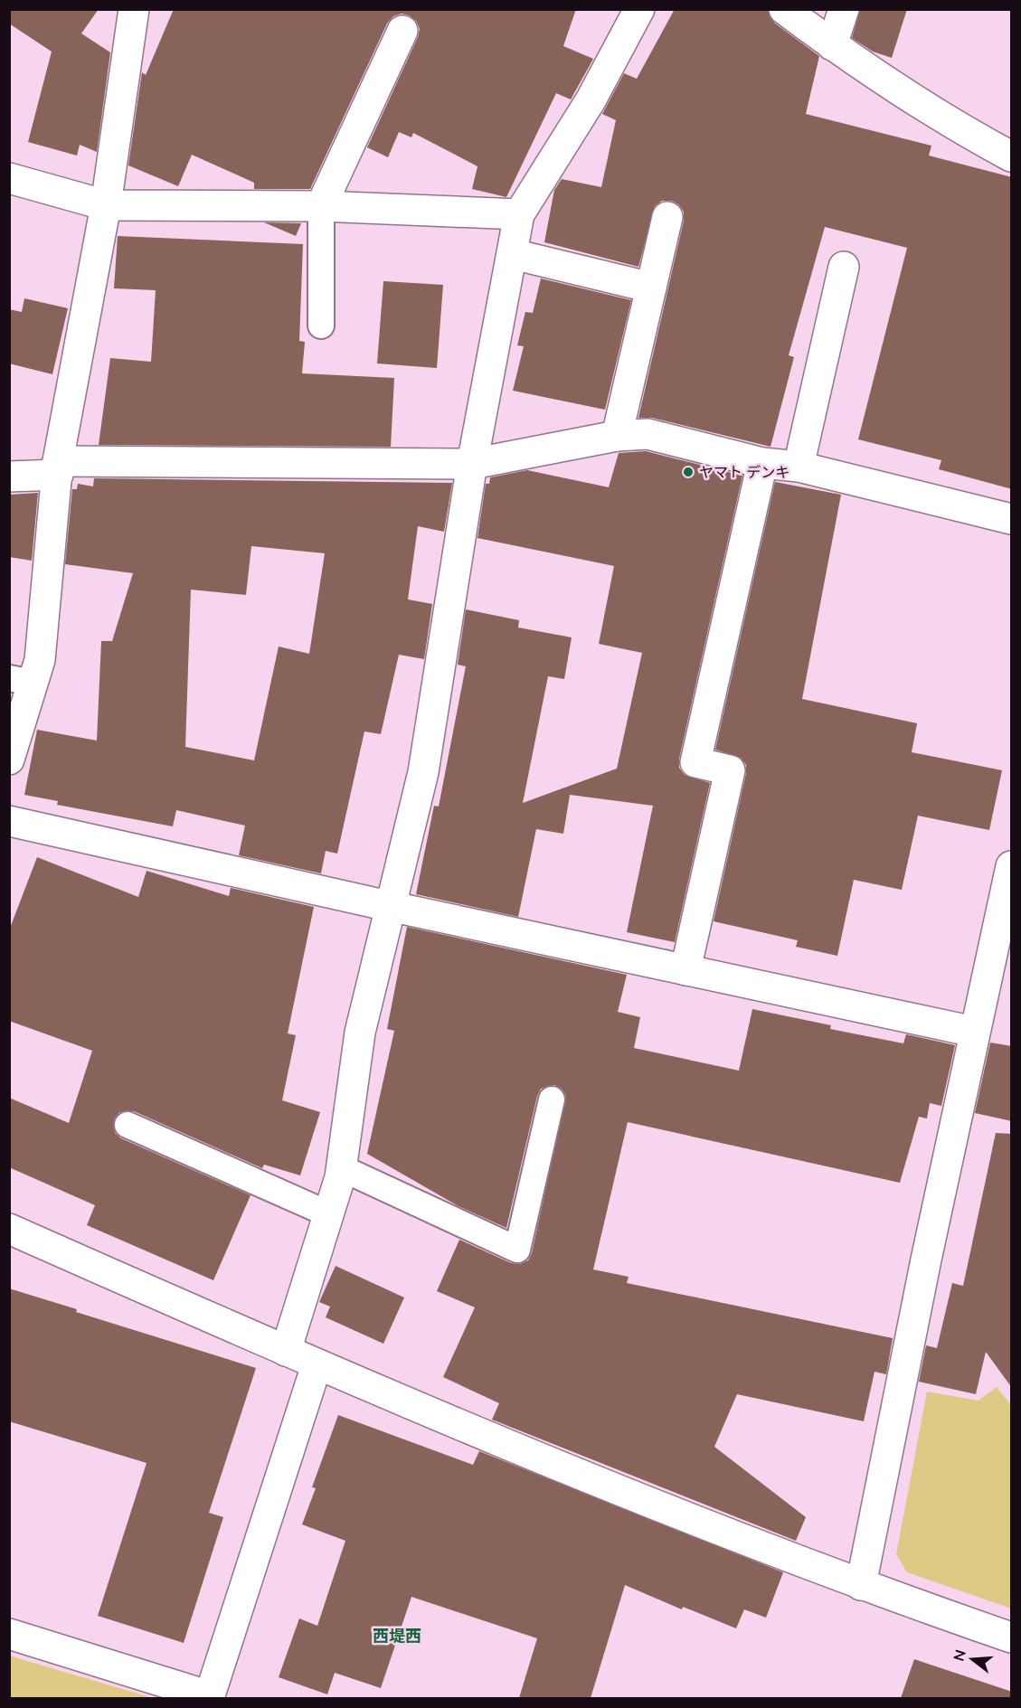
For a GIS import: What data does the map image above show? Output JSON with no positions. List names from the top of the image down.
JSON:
{
  "districts": ["西堤西"],
  "places": ["ヤマト デンキ"],
  "north": "left"
}
